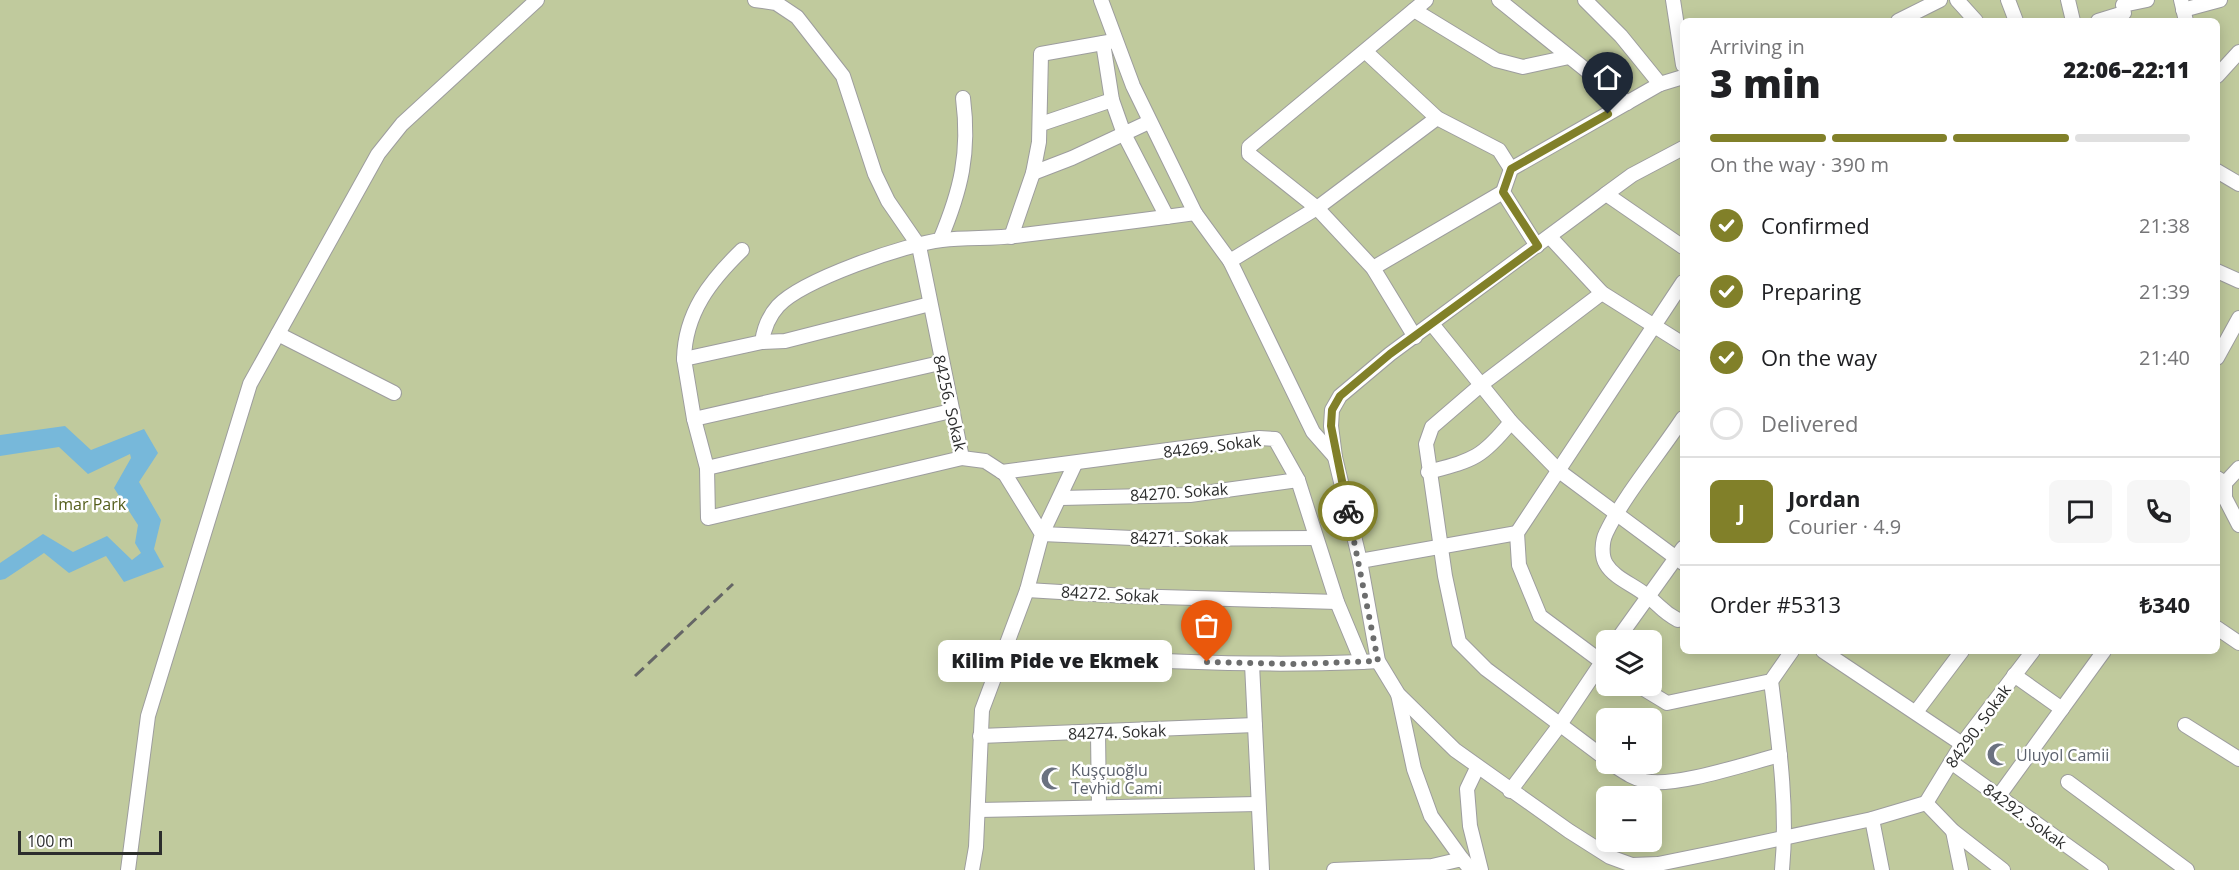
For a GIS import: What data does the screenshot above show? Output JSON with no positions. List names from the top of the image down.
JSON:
{
  "streets": {
    "street": [
      "84256. Sokak",
      "84269. Sokak",
      "84270. Sokak",
      "84271. Sokak",
      "84272. Sokak",
      "84290. Sokak",
      "84274. Sokak",
      "84292. Sokak"
    ]
  },
  "crossings": [
    ["84256. Sokak", "84269. Sokak"],
    ["84256. Sokak", "84271. Sokak"],
    ["84269. Sokak", "84270. Sokak"],
    ["84269. Sokak", "84271. Sokak"],
    ["84269. Sokak", "84272. Sokak"],
    ["84290. Sokak", "84292. Sokak"]
  ],
  "parks": ["İmar Park"],
  "places": {
    "other": ["Kilim Pide ve Ekmek"],
    "mosque": ["Uluyol Camii", "Kuşçuoğlu Tevhid Cami"]
  },
  "scale_bar": "100 m",
  "page": {
    "heading": ["3 min", "Arriving in", "22:06–22:11"],
    "panel": [
      "Jordan",
      "Courier · 4.9",
      "Order #5313",
      "₺340"
    ],
    "bar": "On the way · 390 m",
    "list": [
      ["Confirmed", "21:38"],
      ["Preparing", "21:39"],
      ["On the way", "21:40"],
      "Delivered"
    ],
    "round": "J",
    "map_buttons": ["+", "−"],
    "bubble": "Kilim Pide ve Ekmek",
    "scale": "100 m"
  }
}
